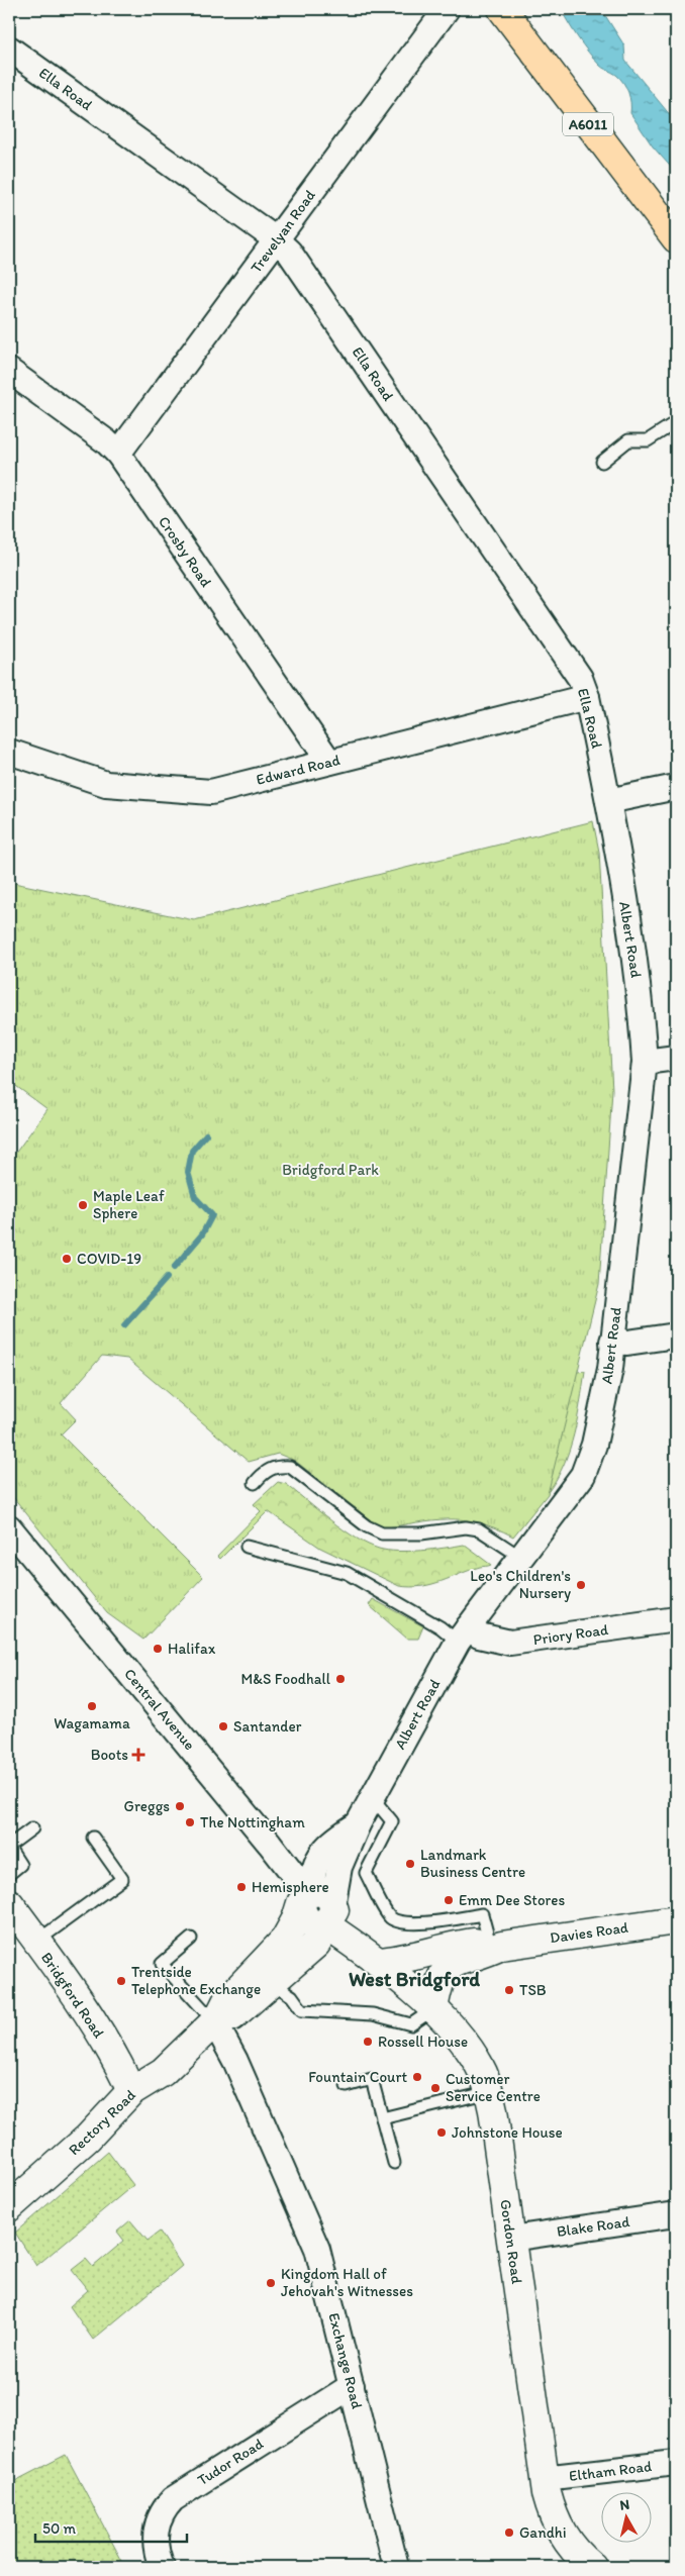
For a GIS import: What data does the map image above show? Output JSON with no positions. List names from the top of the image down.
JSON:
{
  "streets": {
    "highway": ["A6011"],
    "street": [
      "Ella Road",
      "Trevelyan Road",
      "Crosby Road",
      "Edward Road",
      "Albert Road",
      "Priory Road",
      "Central Avenue",
      "Davies Road",
      "Bridgford Road",
      "Rectory Road",
      "Blake Road",
      "Gordon Road",
      "Exchange Road",
      "Tudor Road",
      "Eltham Road"
    ]
  },
  "crossings": [
    ["Ella Road", "Trevelyan Road"],
    ["Ella Road", "Edward Road"],
    ["Ella Road", "Albert Road"],
    ["Trevelyan Road", "Crosby Road"],
    ["Crosby Road", "Edward Road"],
    ["Albert Road", "Priory Road"],
    ["Albert Road", "Central Avenue"],
    ["Albert Road", "Rectory Road"],
    ["Albert Road", "Gordon Road"],
    ["Central Avenue", "Rectory Road"],
    ["Central Avenue", "Gordon Road"],
    ["Davies Road", "Gordon Road"],
    ["Bridgford Road", "Rectory Road"],
    ["Rectory Road", "Gordon Road"],
    ["Rectory Road", "Exchange Road"],
    ["Blake Road", "Gordon Road"],
    ["Gordon Road", "Eltham Road"],
    ["Exchange Road", "Tudor Road"]
  ],
  "districts": ["West Bridgford"],
  "parks": ["Bridgford Park"],
  "places": {
    "other": [
      "Maple Leaf Sphere",
      "COVID-19",
      "Leo's Children's Nursery",
      "Halifax",
      "M&S Foodhall",
      "Wagamama",
      "Santander",
      "Greggs",
      "The Nottingham",
      "Landmark Business Centre",
      "Hemisphere",
      "Emm Dee Stores",
      "Trentside Telephone Exchange",
      "TSB",
      "Rossell House",
      "Fountain Court",
      "Customer Service Centre",
      "Johnstone House",
      "Kingdom Hall of Jehovah's Witnesses",
      "Gandhi"
    ],
    "health": ["Boots"]
  },
  "scale_bar": "50 m",
  "north": "top"
}
